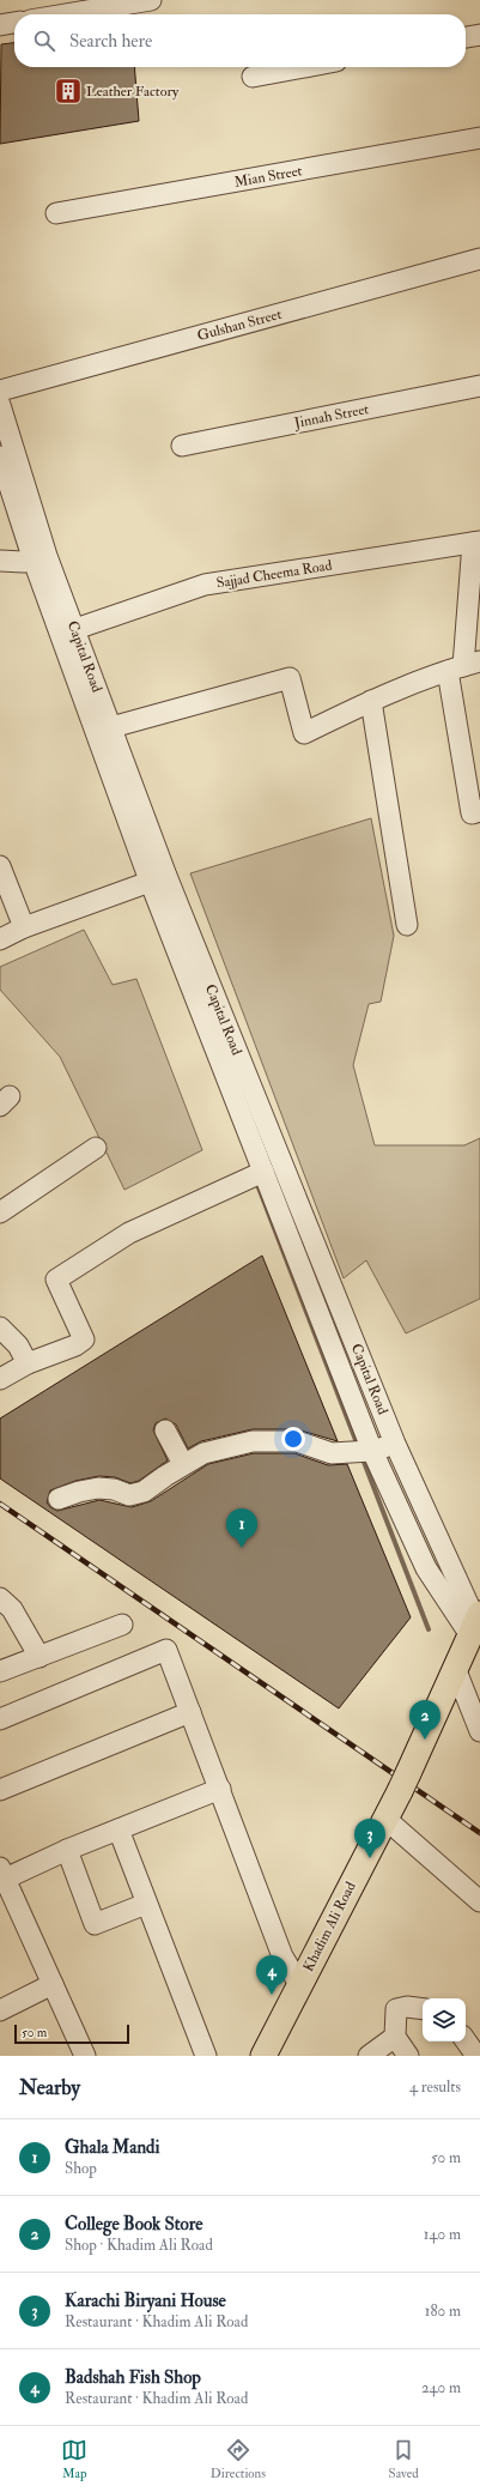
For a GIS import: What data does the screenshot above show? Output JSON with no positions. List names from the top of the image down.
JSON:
{
  "streets": {
    "main road": ["Khadim Ali Road"],
    "street": [
      "Mian Street",
      "Gulshan Street",
      "Jinnah Street",
      "Sajjad Cheema Road",
      "Capital Road"
    ]
  },
  "crossings": [
    ["Sajjad Cheema Road", "Capital Road"],
    ["Capital Road", "Khadim Ali Road"]
  ],
  "places": {
    "building": ["Leather Factory"]
  },
  "scale_bar": "50 m",
  "page": {
    "search": "Search here",
    "pins": [
      "1",
      "2",
      "3",
      "4"
    ],
    "scale": "50 m",
    "heading": ["Nearby", "4 results"],
    "list": [
      {
        "mark": "1",
        "name": "Ghala Mandi",
        "note": "Shop",
        "value": "50 m"
      },
      {
        "mark": "2",
        "name": "College Book Store",
        "note": "Shop · Khadim Ali Road",
        "value": "140 m"
      },
      {
        "mark": "3",
        "name": "Karachi Biryani House",
        "note": "Restaurant · Khadim Ali Road",
        "value": "180 m"
      },
      {
        "mark": "4",
        "name": "Badshah Fish Shop",
        "note": "Restaurant · Khadim Ali Road",
        "value": "240 m"
      }
    ],
    "nav": ["Map", "Directions", "Saved"]
  }
}
